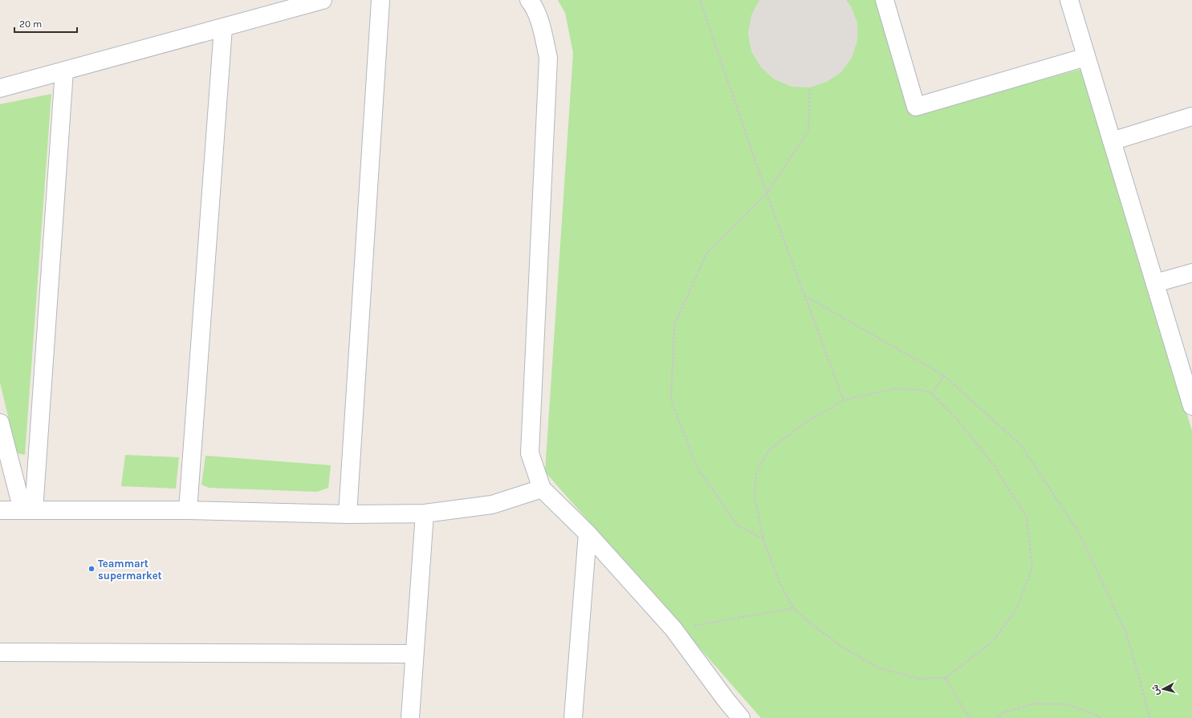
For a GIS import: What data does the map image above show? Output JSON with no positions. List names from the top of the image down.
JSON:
{
  "places": ["Teammart supermarket"],
  "scale_bar": "20 m",
  "north": "left"
}
